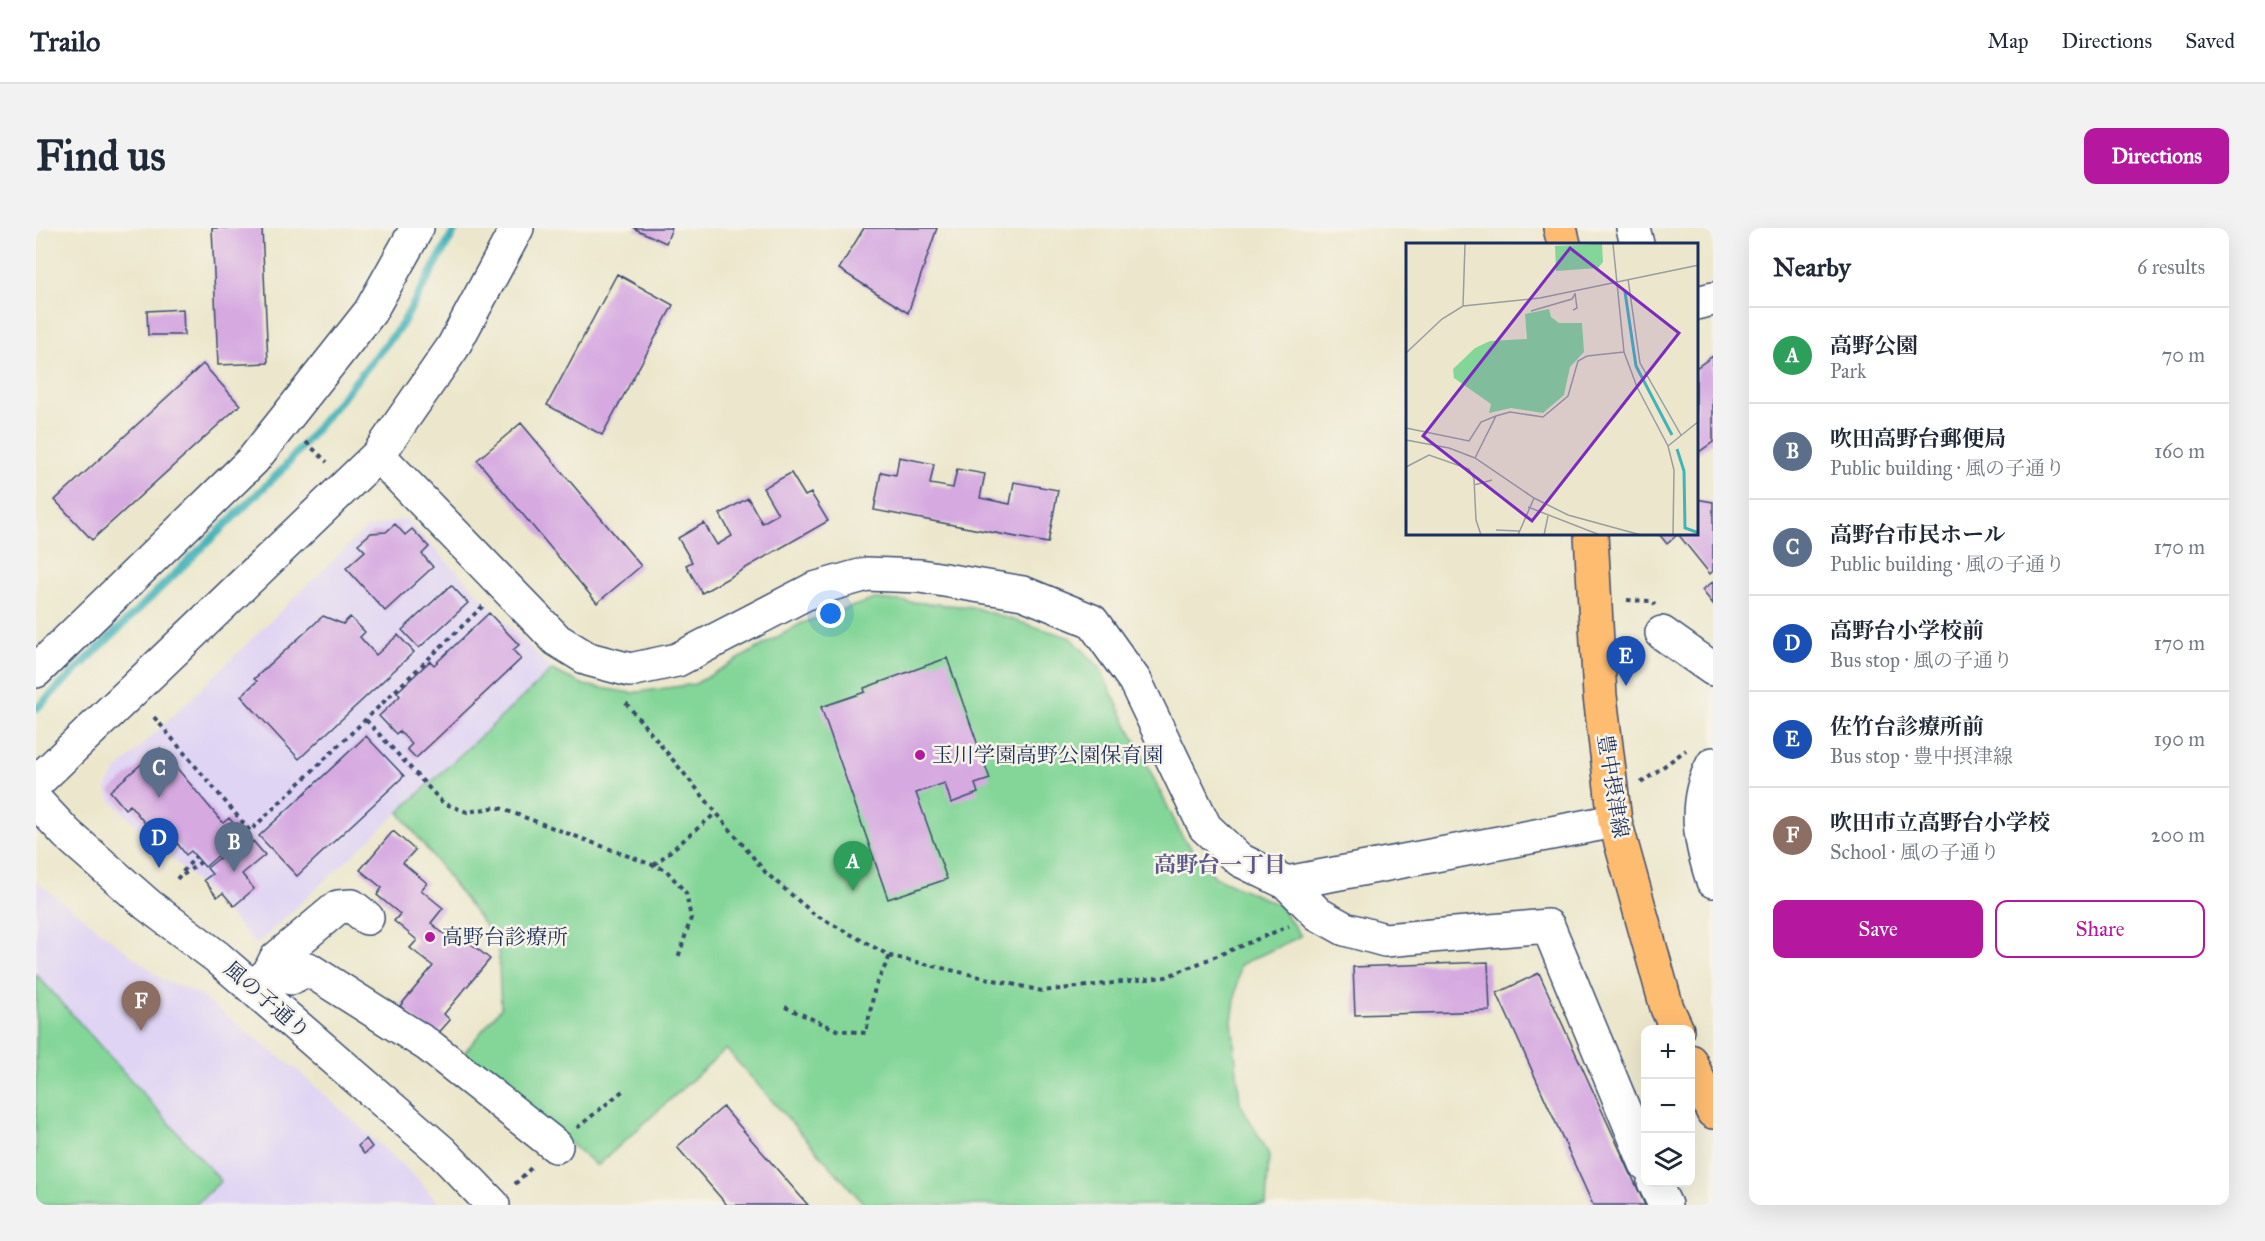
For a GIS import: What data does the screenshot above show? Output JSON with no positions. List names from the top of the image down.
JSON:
{
  "streets": {
    "main road": ["豊中摂津線"],
    "street": ["風の子通り"]
  },
  "districts": ["高野台一丁目"],
  "places": ["玉川学園高野公園保育園", "高野台診療所"],
  "page": {
    "header": "Trailo",
    "nav": ["Map", "Directions", "Saved"],
    "buttons": [
      "Directions",
      ["Save", "Share"]
    ],
    "title": "Find us",
    "heading": ["Nearby", "6 results"],
    "list": [
      {
        "mark": "A",
        "name": "高野公園",
        "note": "Park",
        "value": "70 m"
      },
      {
        "mark": "B",
        "name": "吹田高野台郵便局",
        "note": "Public building · 風の子通り",
        "value": "160 m"
      },
      {
        "mark": "C",
        "name": "高野台市民ホール",
        "note": "Public building · 風の子通り",
        "value": "170 m"
      },
      {
        "mark": "D",
        "name": "高野台小学校前",
        "note": "Bus stop · 風の子通り",
        "value": "170 m"
      },
      {
        "mark": "E",
        "name": "佐竹台診療所前",
        "note": "Bus stop · 豊中摂津線",
        "value": "190 m"
      },
      {
        "mark": "F",
        "name": "吹田市立高野台小学校",
        "note": "School · 風の子通り",
        "value": "200 m"
      }
    ],
    "pins": [
      "E",
      "C",
      "D",
      "B",
      "A",
      "F"
    ],
    "map_buttons": ["+", "−"]
  }
}
